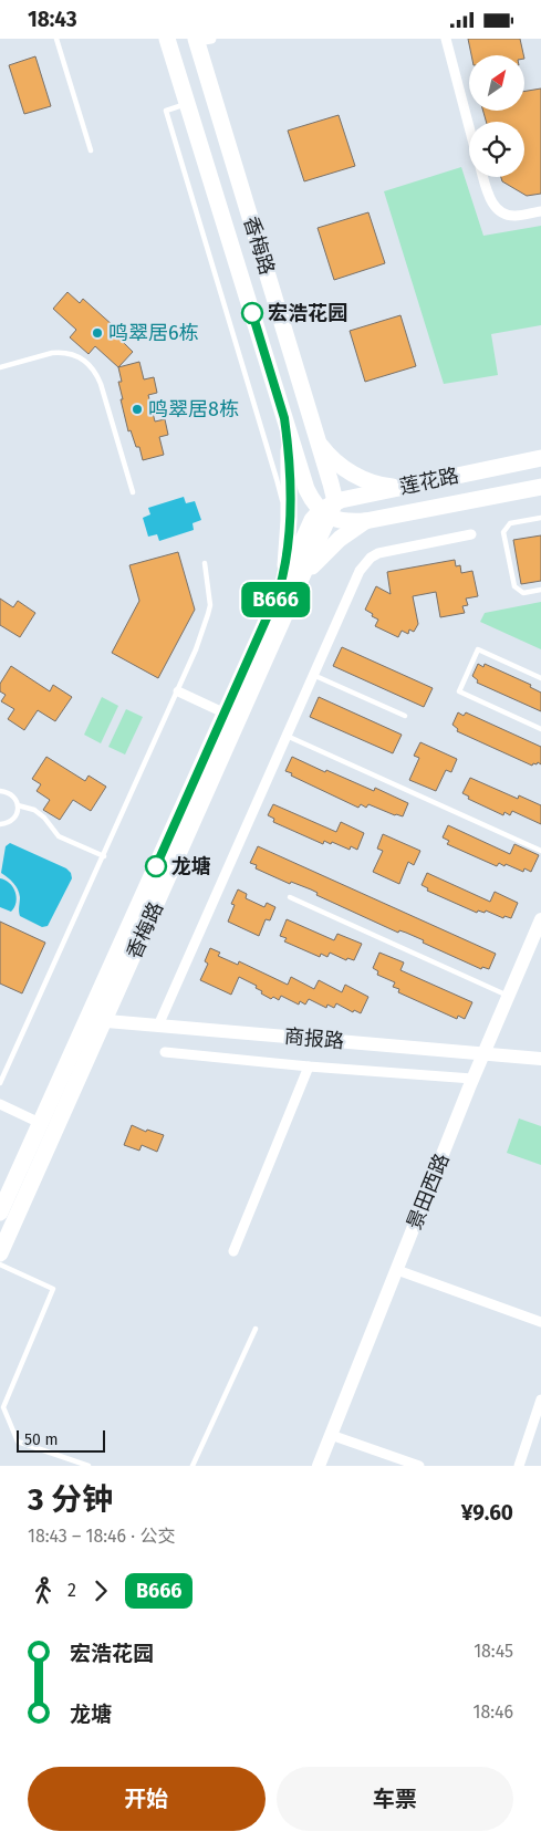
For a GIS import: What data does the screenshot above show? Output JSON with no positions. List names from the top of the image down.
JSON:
{
  "streets": {
    "main road": ["香梅路", "莲花路"],
    "street": ["商报路", "景田西路"]
  },
  "crossings": [
    ["香梅路", "莲花路"],
    ["香梅路", "商报路"],
    ["商报路", "景田西路"]
  ],
  "places": [
    "宏浩花园",
    "鸣翠居6栋",
    "鸣翠居8栋",
    "龙塘"
  ],
  "lines": ["bus line B666"],
  "scale_bar": "50 m",
  "north": "top right",
  "page": {
    "status": "18:43",
    "on_map": "B666",
    "scale": "50 m",
    "heading": ["3 分钟", "18:43 – 18:46 · 公交", "¥9.60"],
    "legs": ["2", "B666"],
    "list": [
      {
        "name": "宏浩花园",
        "value": "18:45"
      },
      {
        "name": "龙塘",
        "value": "18:46"
      }
    ],
    "buttons": ["开始", "车票"]
  }
}
